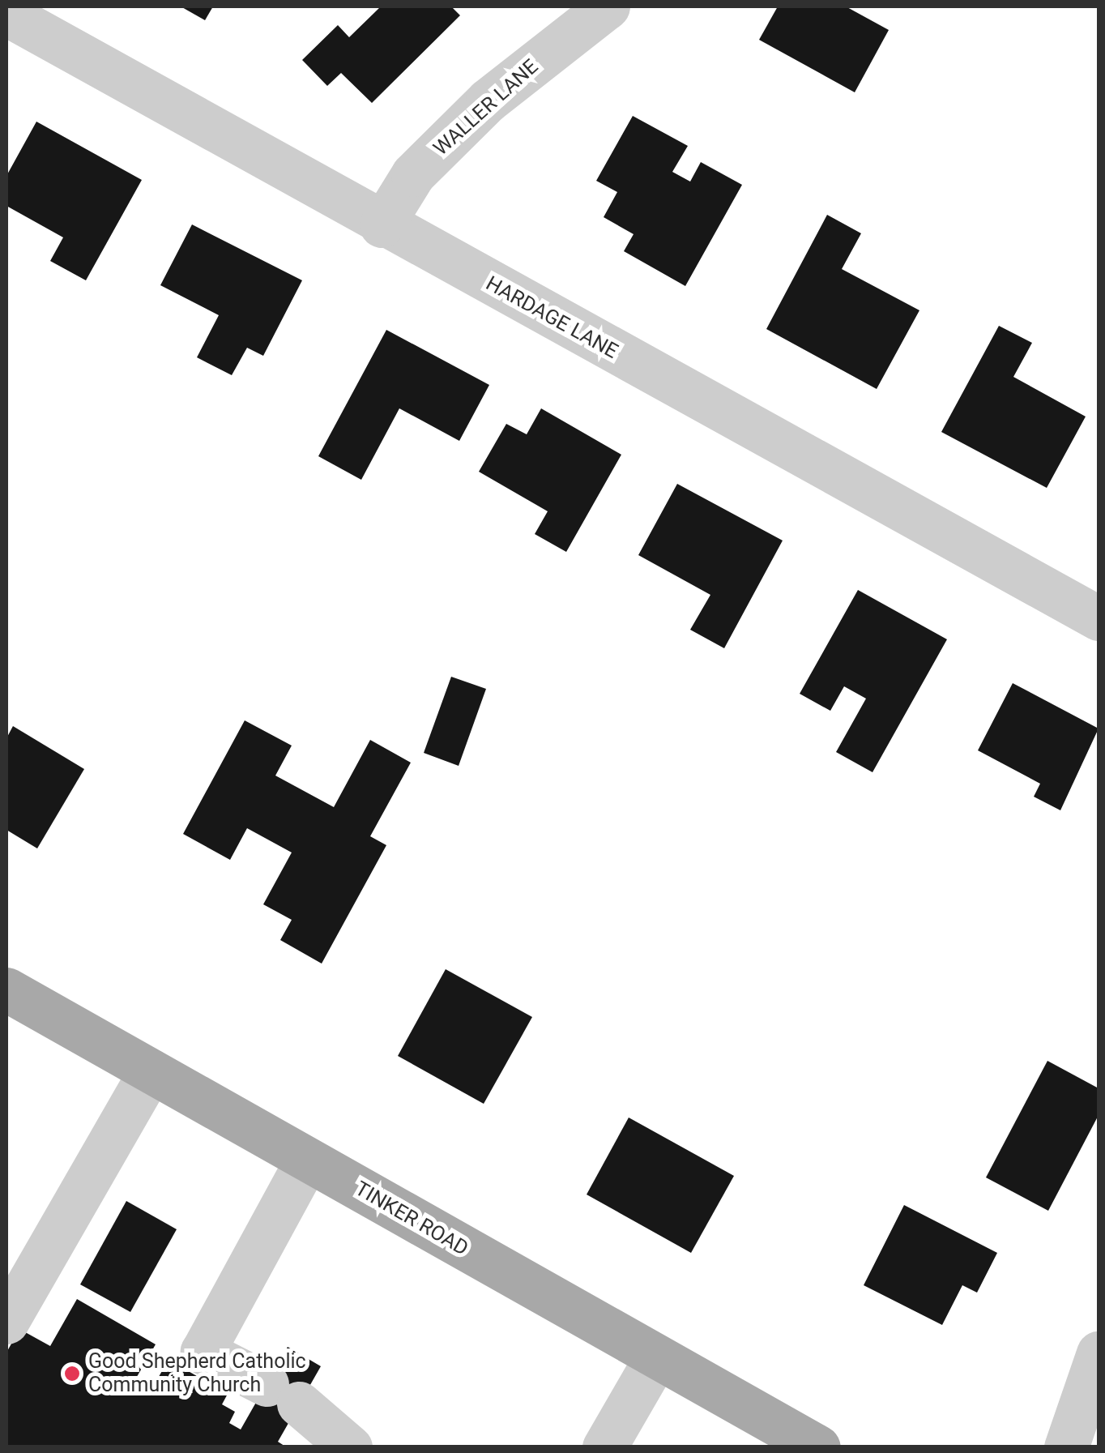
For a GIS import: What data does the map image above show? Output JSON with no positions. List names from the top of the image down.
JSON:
{
  "streets": {
    "main road": ["TINKER ROAD"],
    "street": ["WALLER LANE", "HARDAGE LANE"]
  },
  "crossings": [
    ["WALLER LANE", "HARDAGE LANE"]
  ],
  "places": ["Good Shepherd Catholic Community Church"]
}
